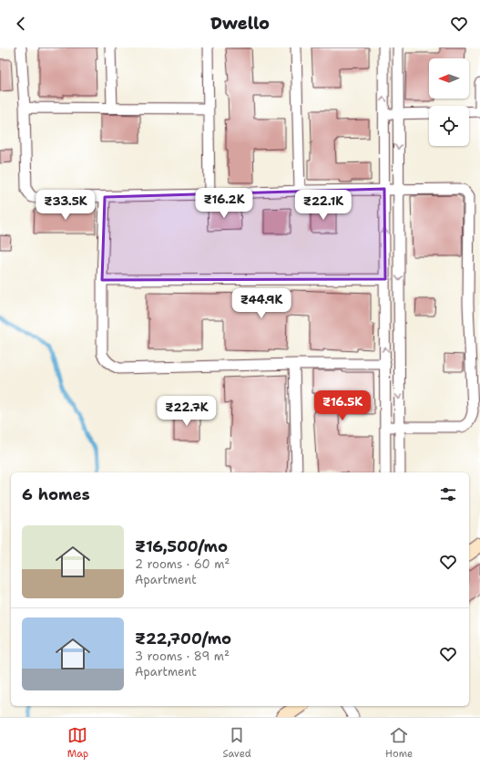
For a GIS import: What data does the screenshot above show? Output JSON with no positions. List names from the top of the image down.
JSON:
{
  "north": "left",
  "page": {
    "header": "Dwello",
    "price": [
      "₹16.2K",
      "₹33.5K",
      "₹22.1K",
      "₹44.9K",
      "₹16.5K",
      "₹22.7K"
    ],
    "heading": "6 homes",
    "list": [
      {
        "name": "₹16,500/mo",
        "note": "2 rooms · 60 m² · Apartment"
      },
      {
        "name": "₹22,700/mo",
        "note": "3 rooms · 89 m² · Apartment"
      }
    ],
    "tabs": ["Map", "Saved", "Home"]
  }
}
